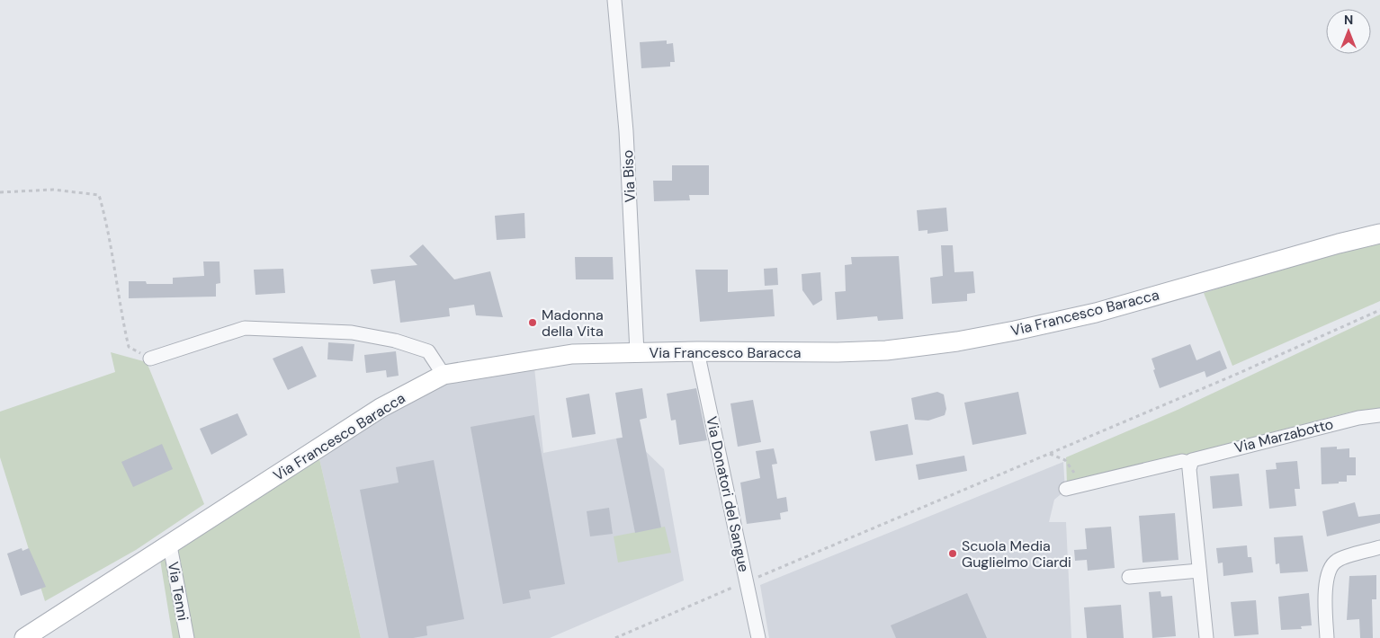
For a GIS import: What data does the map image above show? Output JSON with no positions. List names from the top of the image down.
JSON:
{
  "streets": {
    "street": [
      "Via Biso",
      "Via Francesco Baracca",
      "Via Marzabotto",
      "Via Donatori del Sangue",
      "Via Tenni"
    ]
  },
  "crossings": [
    ["Via Biso", "Via Francesco Baracca"],
    ["Via Francesco Baracca", "Via Donatori del Sangue"],
    ["Via Francesco Baracca", "Via Tenni"]
  ],
  "places": ["Madonna della Vita", "Scuola Media Guglielmo Ciardi"],
  "north": "top"
}
